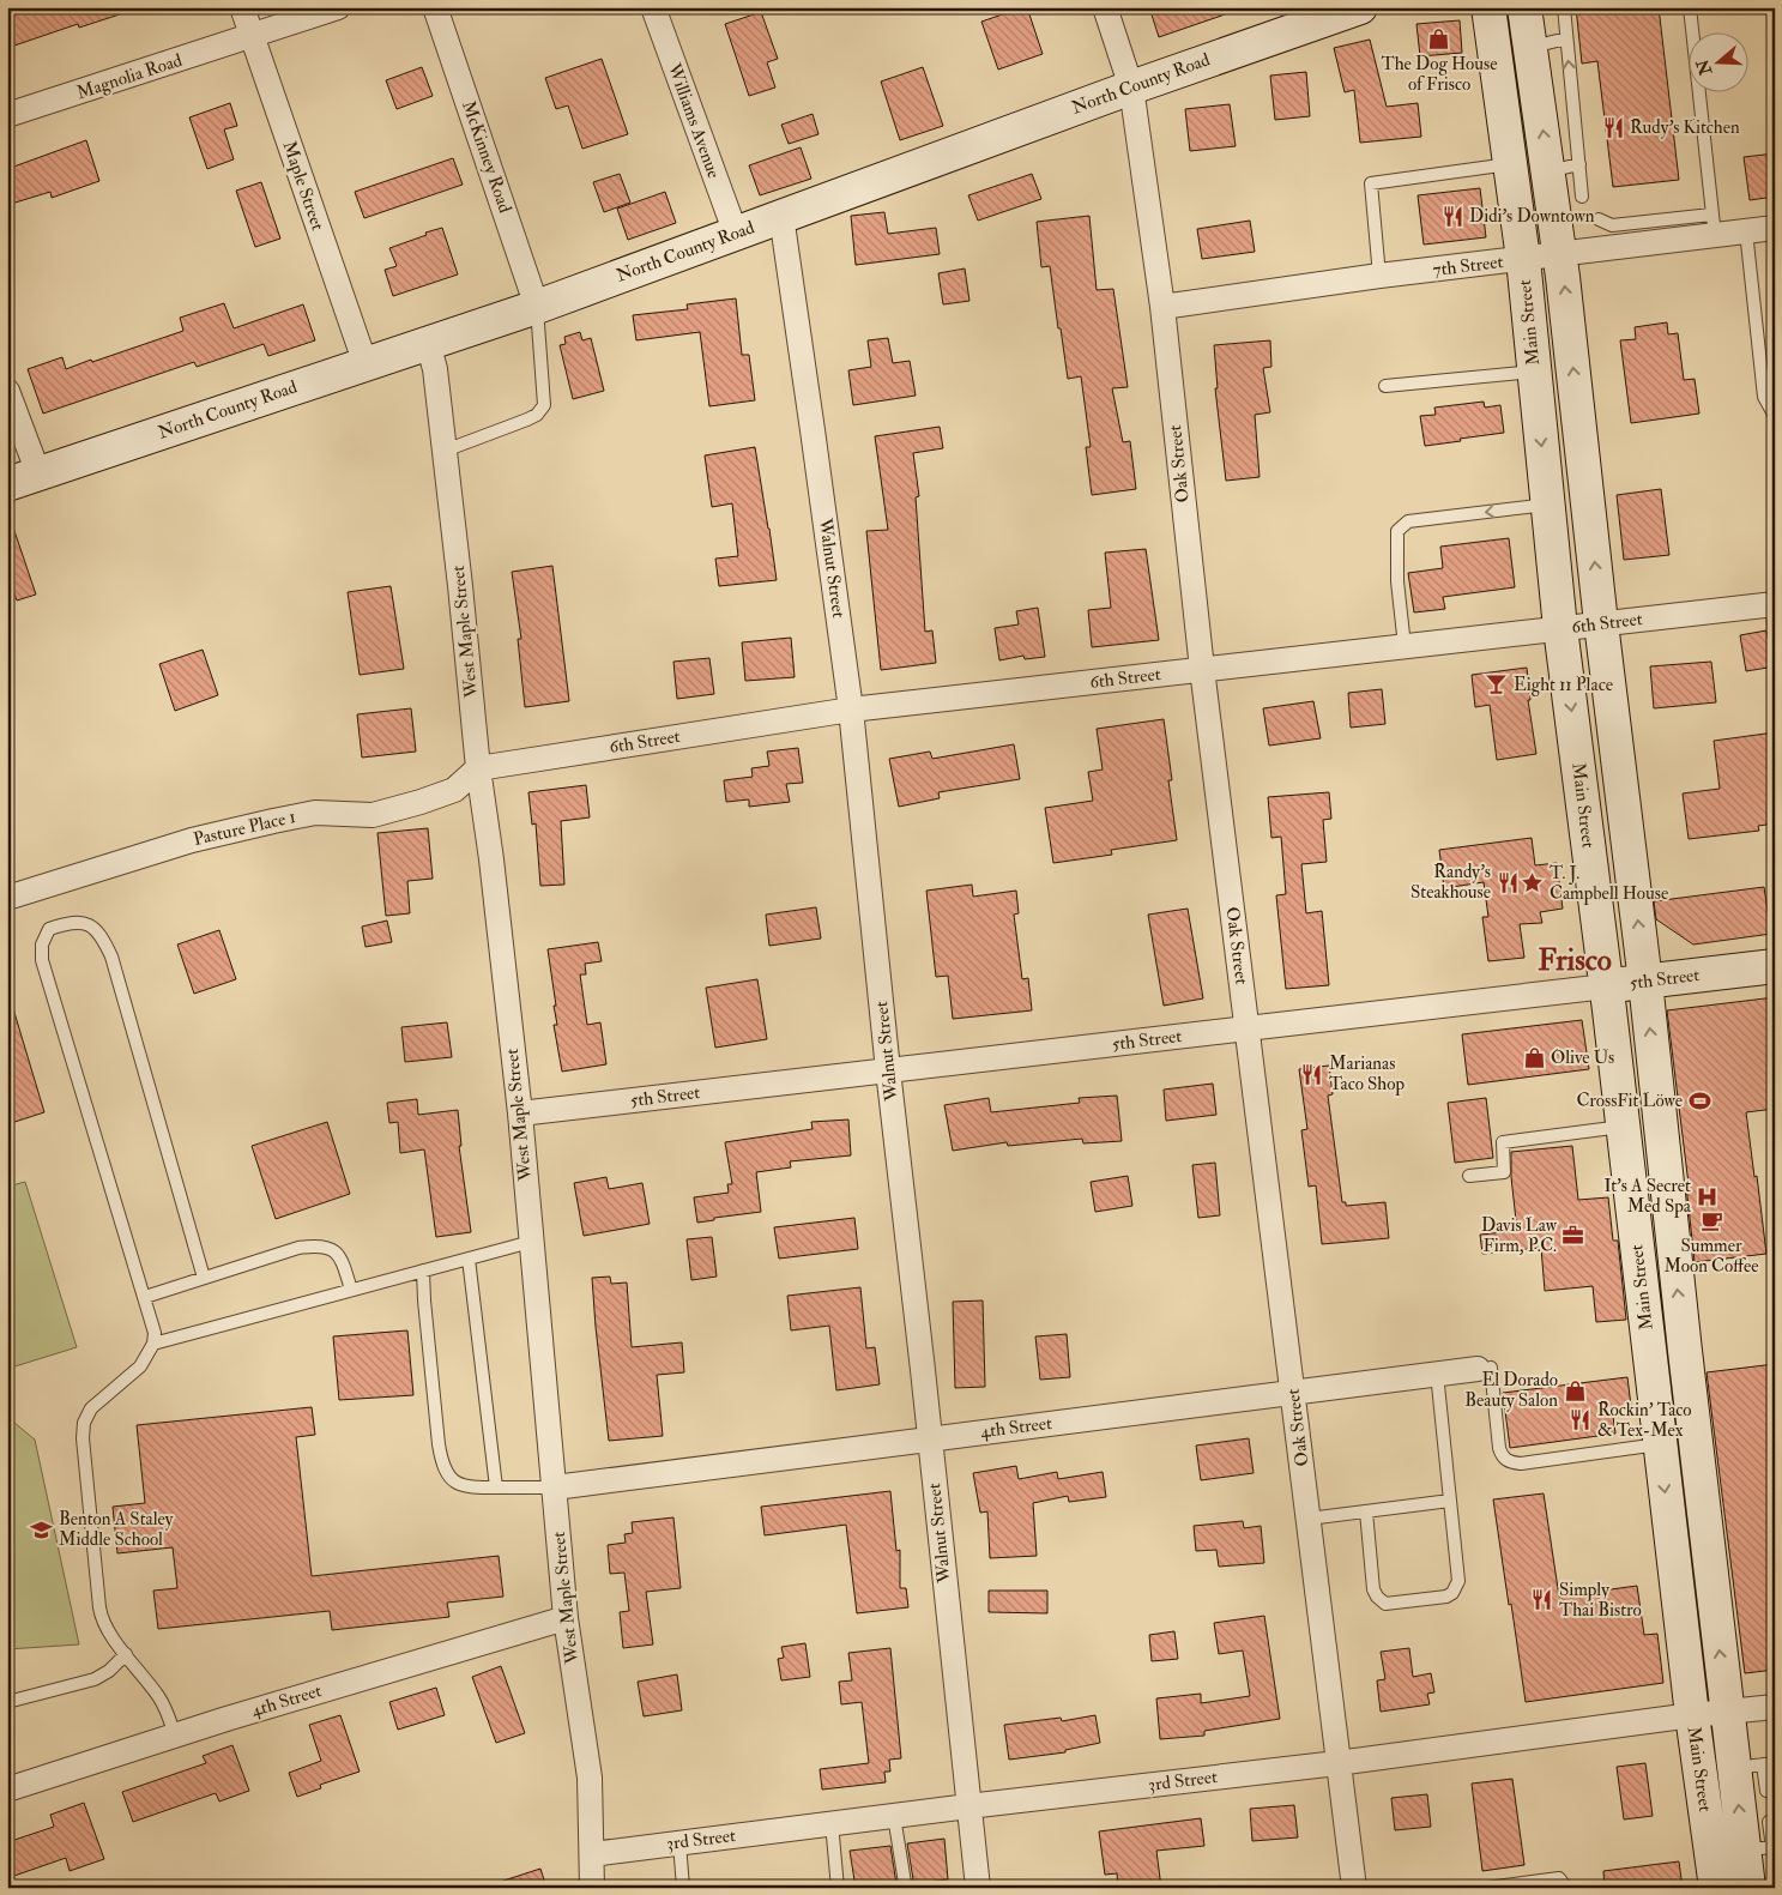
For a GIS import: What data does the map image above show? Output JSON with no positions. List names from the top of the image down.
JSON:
{
  "streets": {
    "main road": ["North County Road", "Main Street", "5th Street"],
    "street": [
      "Magnolia Road",
      "Williams Avenue",
      "McKinney Road",
      "Maple Street",
      "7th Street",
      "Oak Street",
      "Walnut Street",
      "6th Street",
      "West Maple Street",
      "Pasture Place 1",
      "4th Street",
      "3rd Street"
    ]
  },
  "crossings": [
    ["Magnolia Road", "Maple Street"],
    ["North County Road", "Williams Avenue"],
    ["North County Road", "McKinney Road"],
    ["North County Road", "Maple Street"],
    ["North County Road", "Oak Street"],
    ["North County Road", "Walnut Street"],
    ["North County Road", "West Maple Street"],
    ["7th Street", "Main Street"],
    ["7th Street", "Oak Street"],
    ["Main Street", "6th Street"],
    ["Main Street", "5th Street"],
    ["Main Street", "3rd Street"],
    ["Oak Street", "6th Street"],
    ["Oak Street", "5th Street"],
    ["Oak Street", "4th Street"],
    ["Oak Street", "3rd Street"],
    ["Walnut Street", "6th Street"],
    ["Walnut Street", "5th Street"],
    ["Walnut Street", "4th Street"],
    ["Walnut Street", "3rd Street"],
    ["6th Street", "West Maple Street"],
    ["6th Street", "Pasture Place 1"],
    ["West Maple Street", "Pasture Place 1"],
    ["West Maple Street", "5th Street"],
    ["West Maple Street", "4th Street"],
    ["West Maple Street", "3rd Street"]
  ],
  "districts": ["Frisco"],
  "places": {
    "shop": ["The Dog House of Frisco", "Olive Us", "El Dorado Beauty Salon"],
    "restaurant": [
      "Rudy's Kitchen",
      "Didi's Downtown",
      "Randy's Steakhouse",
      "Marianas Taco Shop",
      "Rockin' Taco & Tex-Mex",
      "Simply Thai Bistro"
    ],
    "bar": ["Eight 11 Place"],
    "place": ["T. J. Campbell House"],
    "sports": ["CrossFit Löwe"],
    "hospital": ["It's A Secret Med Spa"],
    "cafe": ["Summer Moon Coffee"],
    "office": ["Davis Law Firm, P.C."],
    "school or university": ["Benton A Staley Middle School"]
  },
  "north": "left"
}
